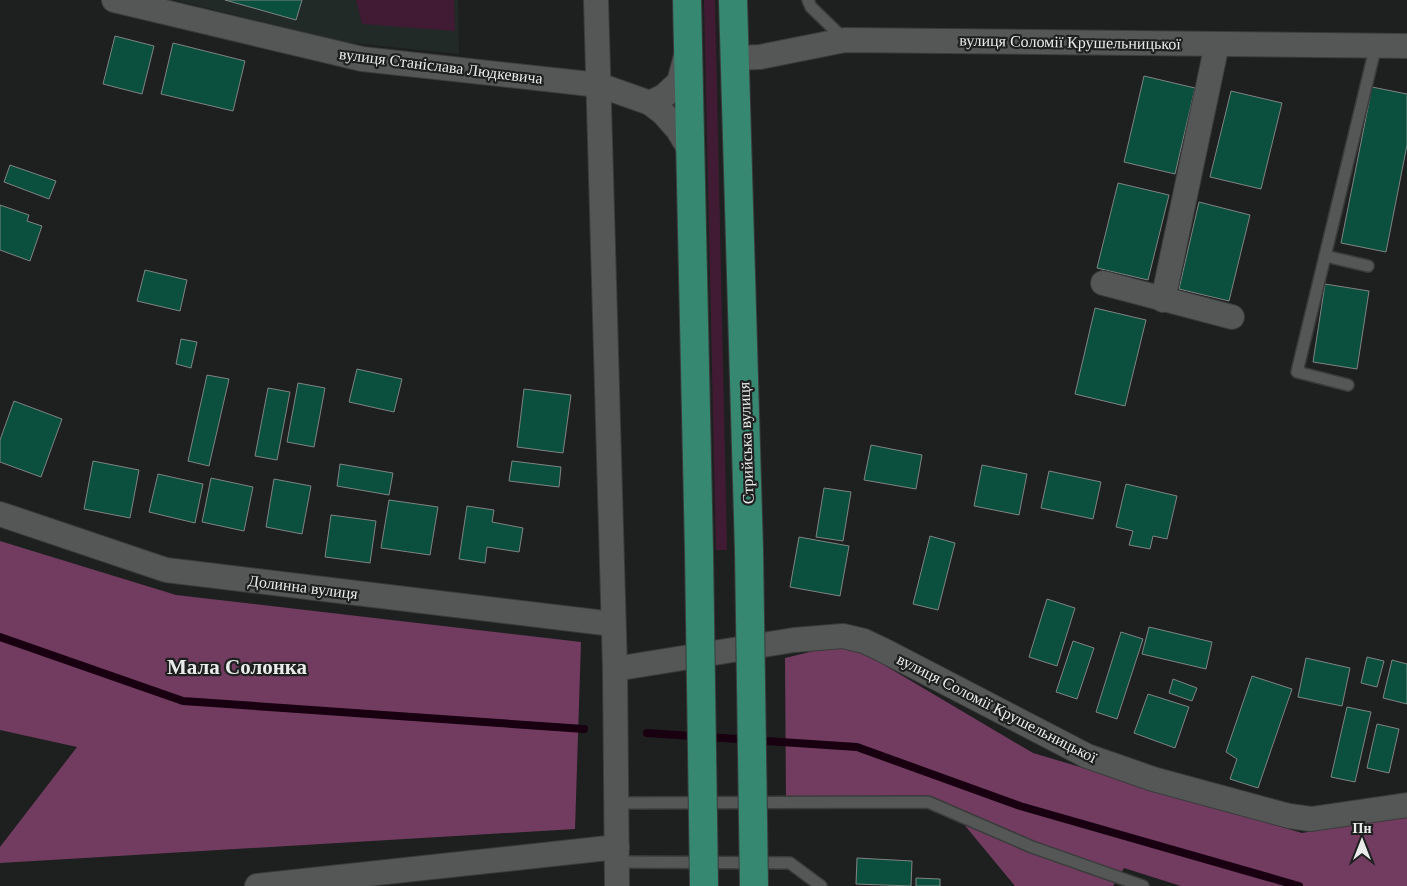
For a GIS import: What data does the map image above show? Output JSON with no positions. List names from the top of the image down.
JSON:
{
  "streets": {
    "highway": ["Стрийська вулиця"],
    "street": ["вулиця Соломії Крушельницької", "вулиця Станіслава Людкевича", "Долинна вулиця"]
  },
  "crossings": [
    ["вулиця Соломії Крушельницької", "Стрийська вулиця"]
  ],
  "districts": ["Мала Солонка"],
  "north": "top"
}
